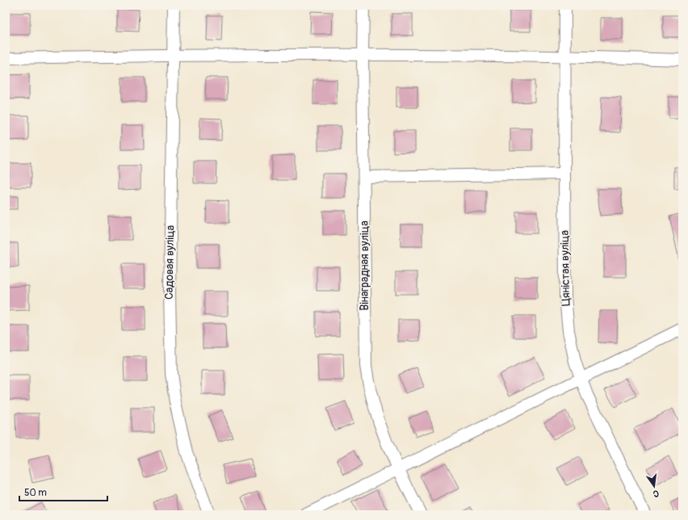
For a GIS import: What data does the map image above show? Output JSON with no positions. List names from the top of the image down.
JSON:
{
  "streets": {
    "street": ["Садовая вуліца", "Вінаградная вуліца", "Цяністая вуліца"]
  },
  "scale_bar": "50 m",
  "north": "bottom"
}
